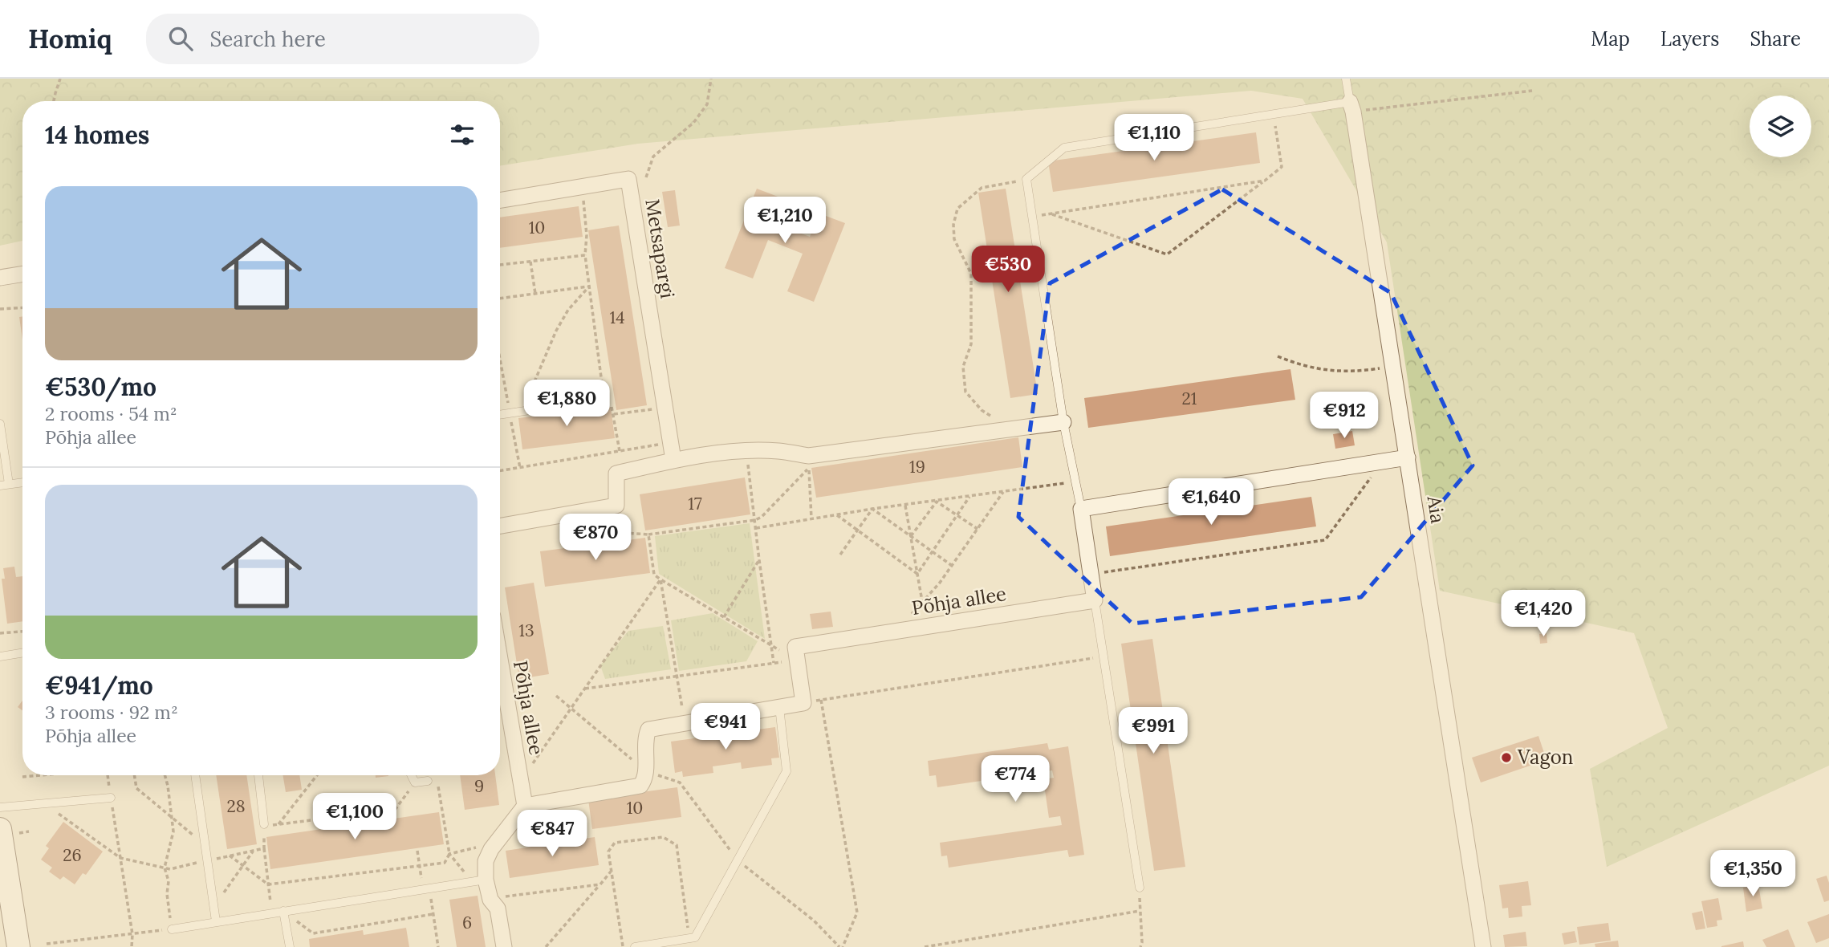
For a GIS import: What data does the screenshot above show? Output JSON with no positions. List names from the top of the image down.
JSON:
{
  "streets": {
    "street": ["Metsapargi", "Aia", "Põhja allee"]
  },
  "places": ["Vagon"],
  "house_numbers": [
    "10",
    "14",
    "21",
    "19",
    "17",
    "13",
    "9",
    "28",
    "10",
    "26",
    "6"
  ],
  "page": {
    "header": "Homiq",
    "search": "Search here",
    "nav": ["Map", "Layers", "Share"],
    "heading": "14 homes",
    "price": [
      "€1,110",
      "€1,210",
      "€530",
      "€1,880",
      "€912",
      "€1,640",
      "€870",
      "€1,420",
      "€941",
      "€991",
      "€774",
      "€1,100",
      "€847",
      "€1,350"
    ],
    "list": [
      {
        "name": "€530/mo",
        "note": "2 rooms · 54 m² · Põhja allee"
      },
      {
        "name": "€941/mo",
        "note": "3 rooms · 92 m² · Põhja allee"
      }
    ]
  }
}
